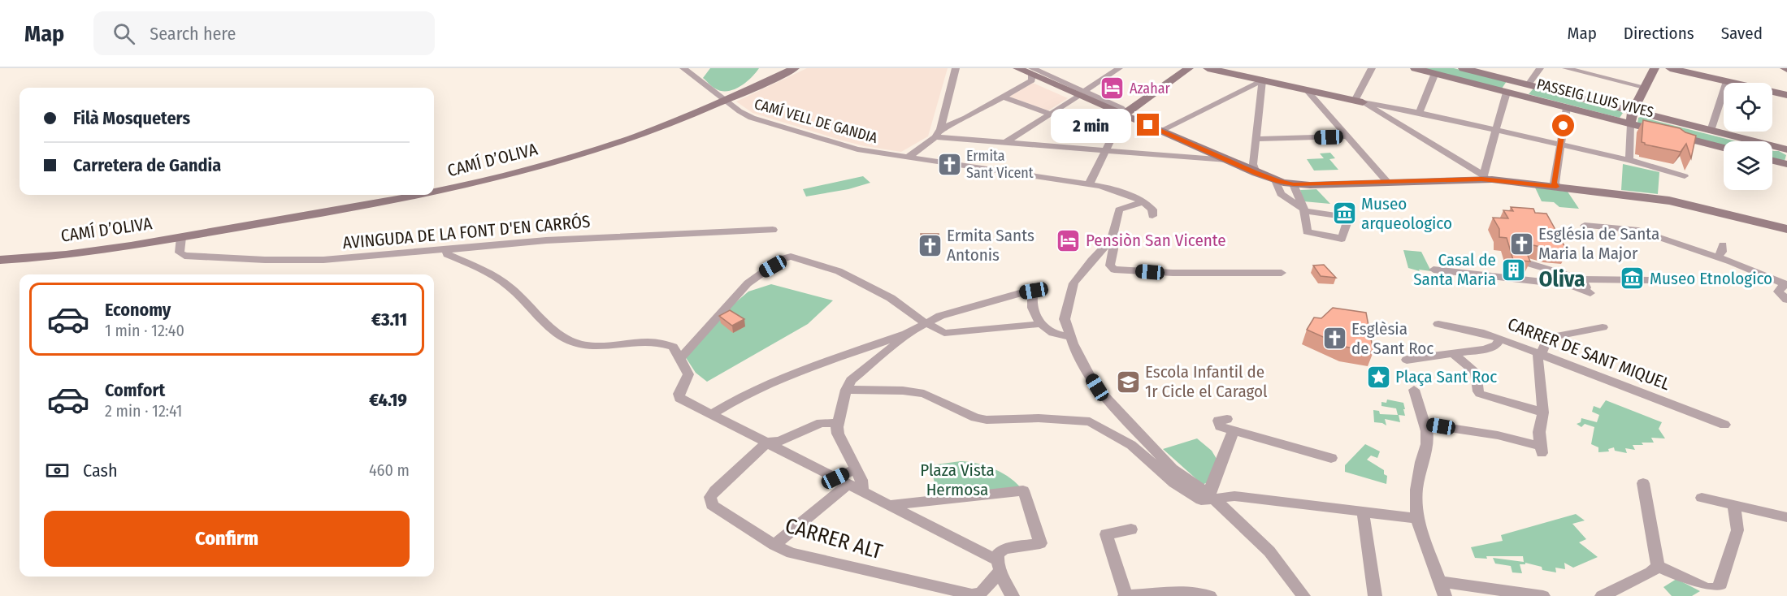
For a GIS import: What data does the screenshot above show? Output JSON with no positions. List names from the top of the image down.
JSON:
{
  "streets": {
    "street": [
      "PASSEIG LLUIS VIVES",
      "CAMÍ VELL DE GANDIA",
      "CAMÍ D’OLIVA",
      "AVINGUDA DE LA FONT D'EN CARRÓS",
      "CARRER DE SANT MIQUEL",
      "CARRER ALT"
    ]
  },
  "crossings": [
    ["CAMÍ VELL DE GANDIA", "CAMÍ D’OLIVA"],
    ["CAMÍ D’OLIVA", "AVINGUDA DE LA FONT D'EN CARRÓS"]
  ],
  "districts": ["Oliva"],
  "parks": ["Plaza Vista Hermosa"],
  "places": {
    "hotel": ["Azahar", "Pensiòn San Vicente"],
    "church": [
      "Ermita Sant Vicent",
      "Església de Santa Maria la Major",
      "Ermita Sants Antonis",
      "Esglèsia de Sant Roc"
    ],
    "museum": ["Museo arqueologico", "Museo Etnologico"],
    "building": ["Casal de Santa Maria"],
    "place": ["Plaça Sant Roc"],
    "school or university": ["Escola Infantil de 1r Cicle el Caragol"]
  },
  "page": {
    "header": "Map",
    "search": "Search here",
    "nav": ["Map", "Directions", "Saved"],
    "banner": ["Filà Mosqueters", "Carretera de Gandia"],
    "bubble": "2 min",
    "list": [
      {
        "name": "Economy",
        "note": "1 min · 12:40",
        "value": "€3.11"
      },
      {
        "name": "Comfort",
        "note": "2 min · 12:41",
        "value": "€4.19"
      }
    ],
    "pay": ["Cash", "460 m"],
    "buttons": "Confirm"
  }
}
